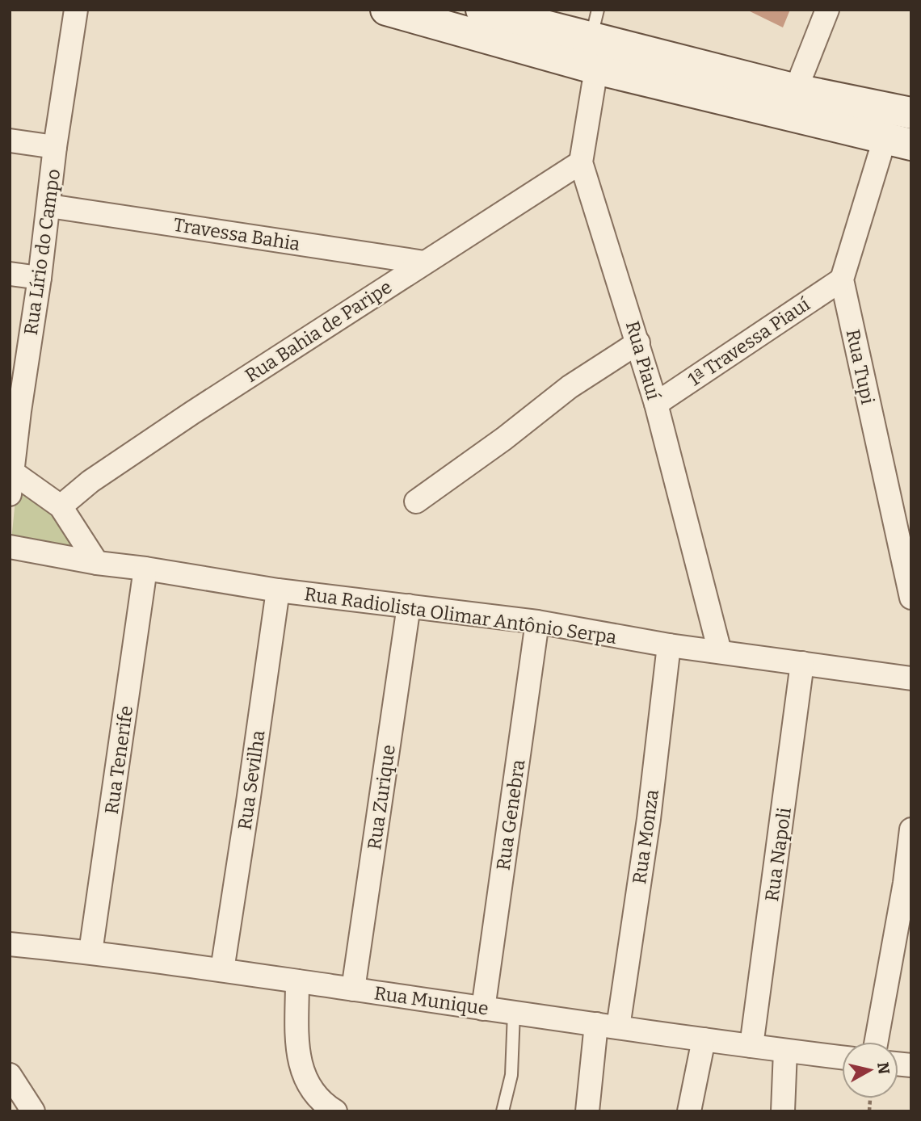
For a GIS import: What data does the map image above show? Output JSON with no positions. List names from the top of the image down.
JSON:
{
  "streets": {
    "street": [
      "Travessa Bahia",
      "Rua Lírio do Campo",
      "Rua Bahia de Paripe",
      "1ª Travessa Piauí",
      "Rua Piauí",
      "Rua Tupi",
      "Rua Radiolista Olimar Antônio Serpa",
      "Rua Tenerife",
      "Rua Sevilha",
      "Rua Zurique",
      "Rua Genebra",
      "Rua Monza",
      "Rua Napoli",
      "Rua Munique"
    ]
  },
  "crossings": [
    ["Travessa Bahia", "Rua Lírio do Campo"],
    ["Travessa Bahia", "Rua Bahia de Paripe"],
    ["Rua Bahia de Paripe", "Rua Piauí"],
    ["1ª Travessa Piauí", "Rua Piauí"],
    ["1ª Travessa Piauí", "Rua Tupi"],
    ["Rua Piauí", "Rua Radiolista Olimar Antônio Serpa"],
    ["Rua Radiolista Olimar Antônio Serpa", "Rua Tenerife"],
    ["Rua Radiolista Olimar Antônio Serpa", "Rua Sevilha"],
    ["Rua Radiolista Olimar Antônio Serpa", "Rua Zurique"],
    ["Rua Radiolista Olimar Antônio Serpa", "Rua Genebra"],
    ["Rua Radiolista Olimar Antônio Serpa", "Rua Monza"],
    ["Rua Radiolista Olimar Antônio Serpa", "Rua Napoli"],
    ["Rua Tenerife", "Rua Munique"],
    ["Rua Sevilha", "Rua Munique"],
    ["Rua Zurique", "Rua Munique"],
    ["Rua Genebra", "Rua Munique"],
    ["Rua Monza", "Rua Munique"],
    ["Rua Napoli", "Rua Munique"]
  ],
  "north": "right"
}
